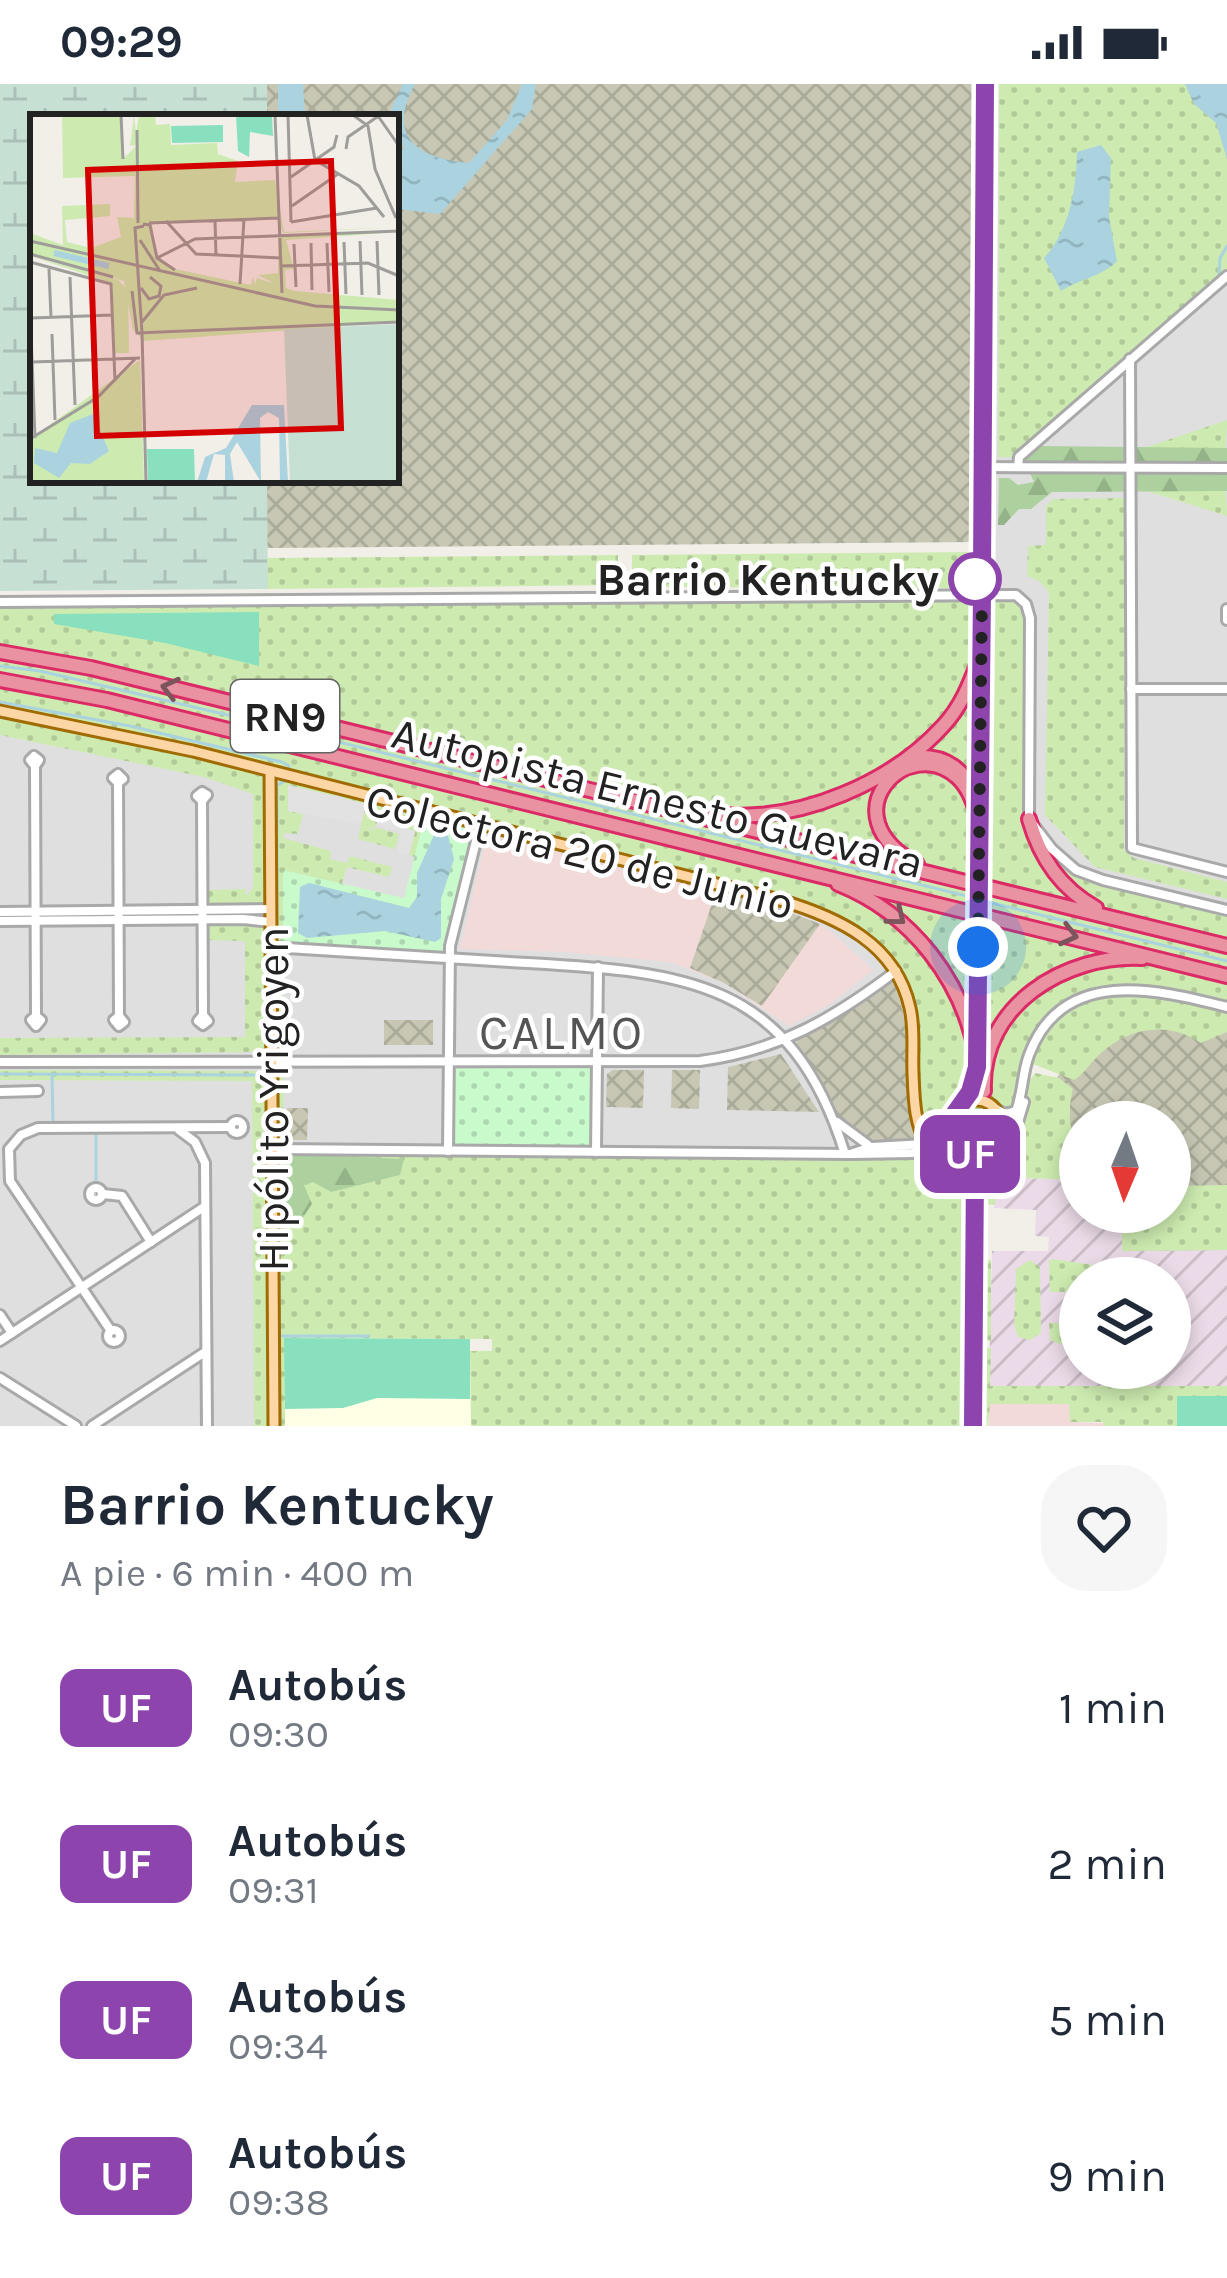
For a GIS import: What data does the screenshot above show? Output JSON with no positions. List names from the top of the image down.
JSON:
{
  "streets": {
    "highway": ["RN9", "Autopista Ernesto Guevara"],
    "main road": ["Colectora 20 de Junio", "Hipólito Yrigoyen"]
  },
  "crossings": [
    ["Colectora 20 de Junio", "Hipólito Yrigoyen"]
  ],
  "districts": ["CALMO"],
  "places": ["Barrio Kentucky"],
  "lines": ["bus line UF"],
  "north": "bottom",
  "page": {
    "status": "09:29",
    "on_map": "UF",
    "heading": ["Barrio Kentucky", "A pie · 6 min · 400 m"],
    "list": [
      {
        "mark": "UF",
        "name": "Autobús",
        "note": "09:30",
        "value": "1 min"
      },
      {
        "mark": "UF",
        "name": "Autobús",
        "note": "09:31",
        "value": "2 min"
      },
      {
        "mark": "UF",
        "name": "Autobús",
        "note": "09:34",
        "value": "5 min"
      },
      {
        "mark": "UF",
        "name": "Autobús",
        "note": "09:38",
        "value": "9 min"
      }
    ]
  }
}
